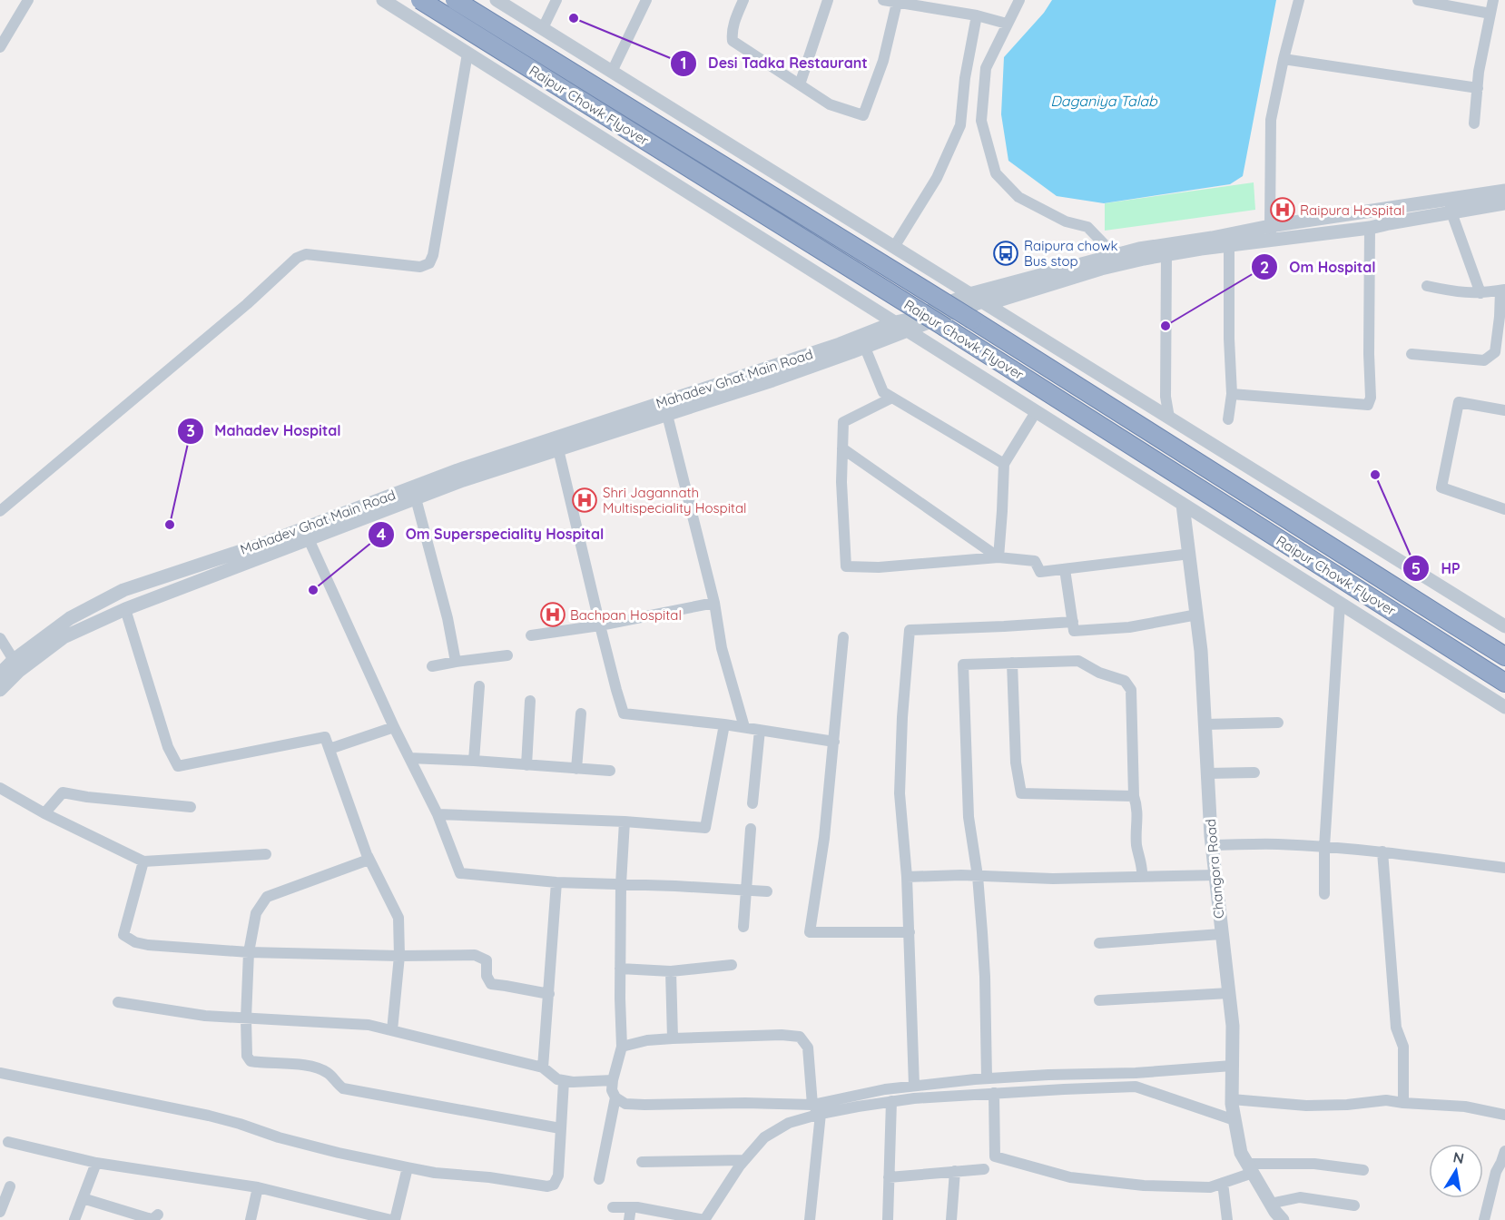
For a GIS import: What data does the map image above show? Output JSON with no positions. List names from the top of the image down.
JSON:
{
  "streets": {
    "highway": ["Raipur Chowk Flyover"],
    "street": ["Mahadev Ghat Main Road", "Changora Road"]
  },
  "water": ["Daganiya Talab"],
  "places": {
    "other": [
      "Desi Tadka Restaurant",
      "Om Hospital",
      "HP",
      "Mahadev Hospital",
      "Om Superspeciality Hospital"
    ],
    "hospital": ["Raipura Hospital", "Shri Jagannath Multispeciality Hospital", "Bachpan Hospital"],
    "bus stop": ["Raipura chowk Bus stop"]
  },
  "north": "top"
}
